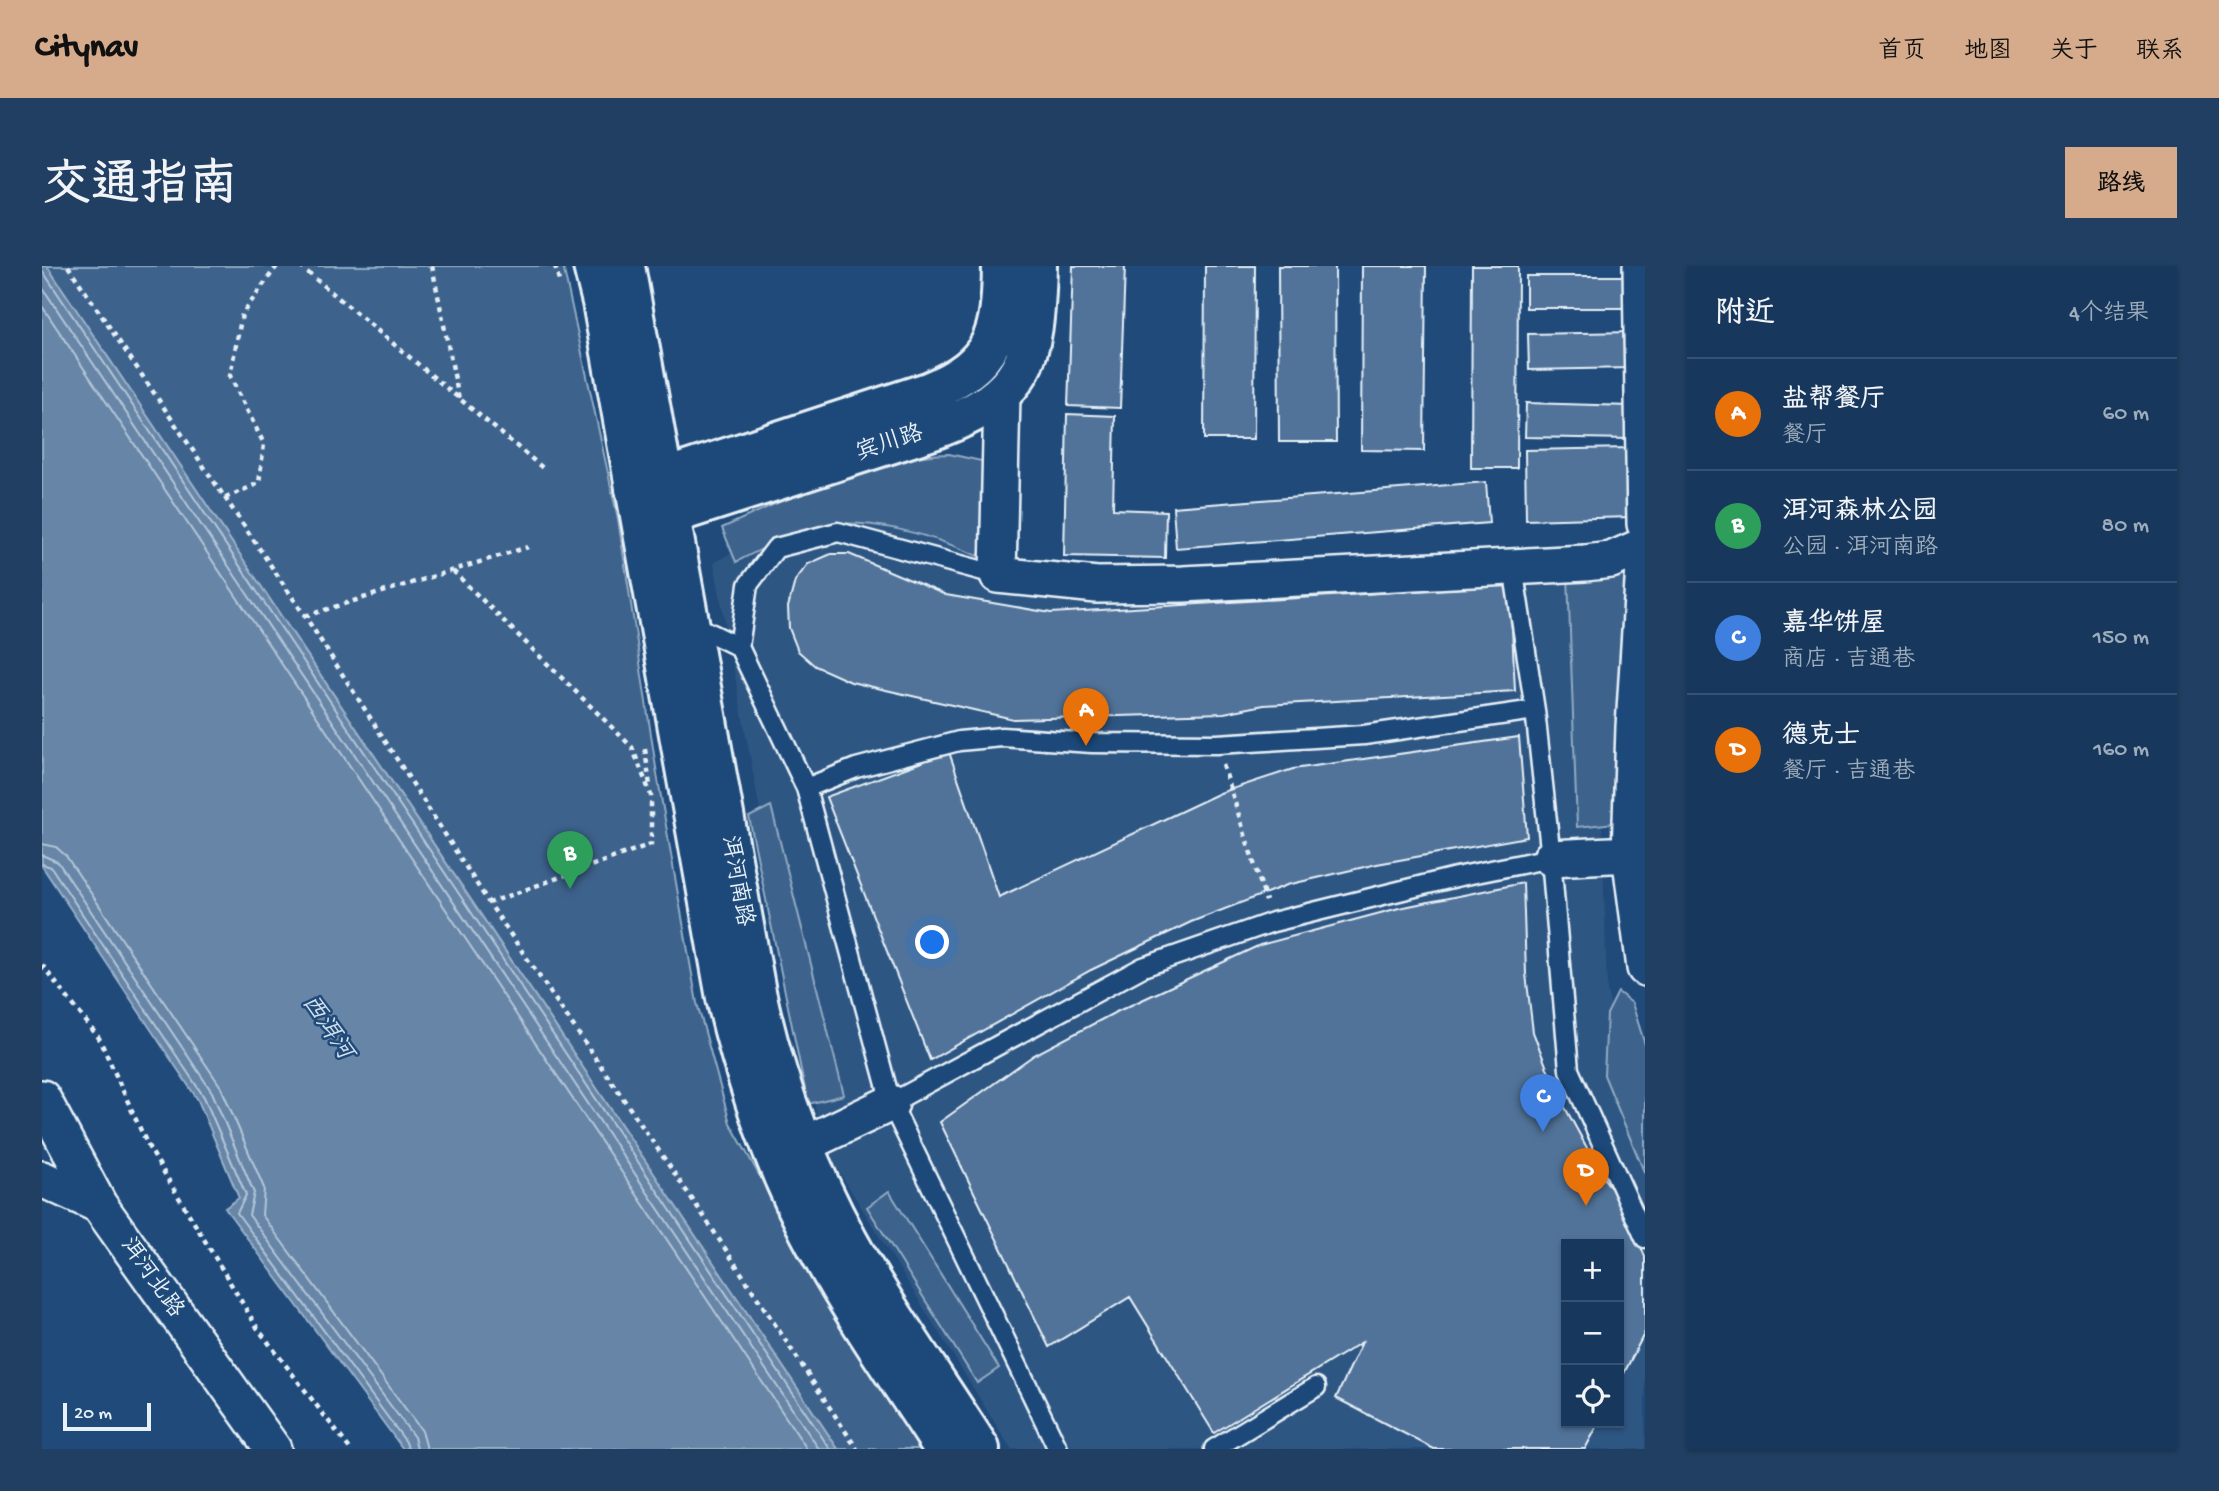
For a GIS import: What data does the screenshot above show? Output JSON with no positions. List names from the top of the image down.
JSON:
{
  "streets": {
    "main road": ["宾川路", "洱河南路"],
    "street": ["洱河北路"]
  },
  "crossings": [
    ["宾川路", "洱河南路"]
  ],
  "water": ["西洱河"],
  "scale_bar": "20 m",
  "page": {
    "header": "Citynav",
    "nav": [
      "首页",
      "地图",
      "关于",
      "联系"
    ],
    "title": "交通指南",
    "buttons": "路线",
    "heading": ["附近", "4个结果"],
    "list": [
      {
        "mark": "A",
        "name": "盐帮餐厅",
        "note": "餐厅",
        "value": "60 m"
      },
      {
        "mark": "B",
        "name": "洱河森林公园",
        "note": "公园 · 洱河南路",
        "value": "80 m"
      },
      {
        "mark": "C",
        "name": "嘉华饼屋",
        "note": "商店 · 吉通巷",
        "value": "150 m"
      },
      {
        "mark": "D",
        "name": "德克士",
        "note": "餐厅 · 吉通巷",
        "value": "160 m"
      }
    ],
    "pins": [
      "A",
      "B",
      "C",
      "D"
    ],
    "map_buttons": ["+", "−"],
    "scale": "20 m"
  }
}
